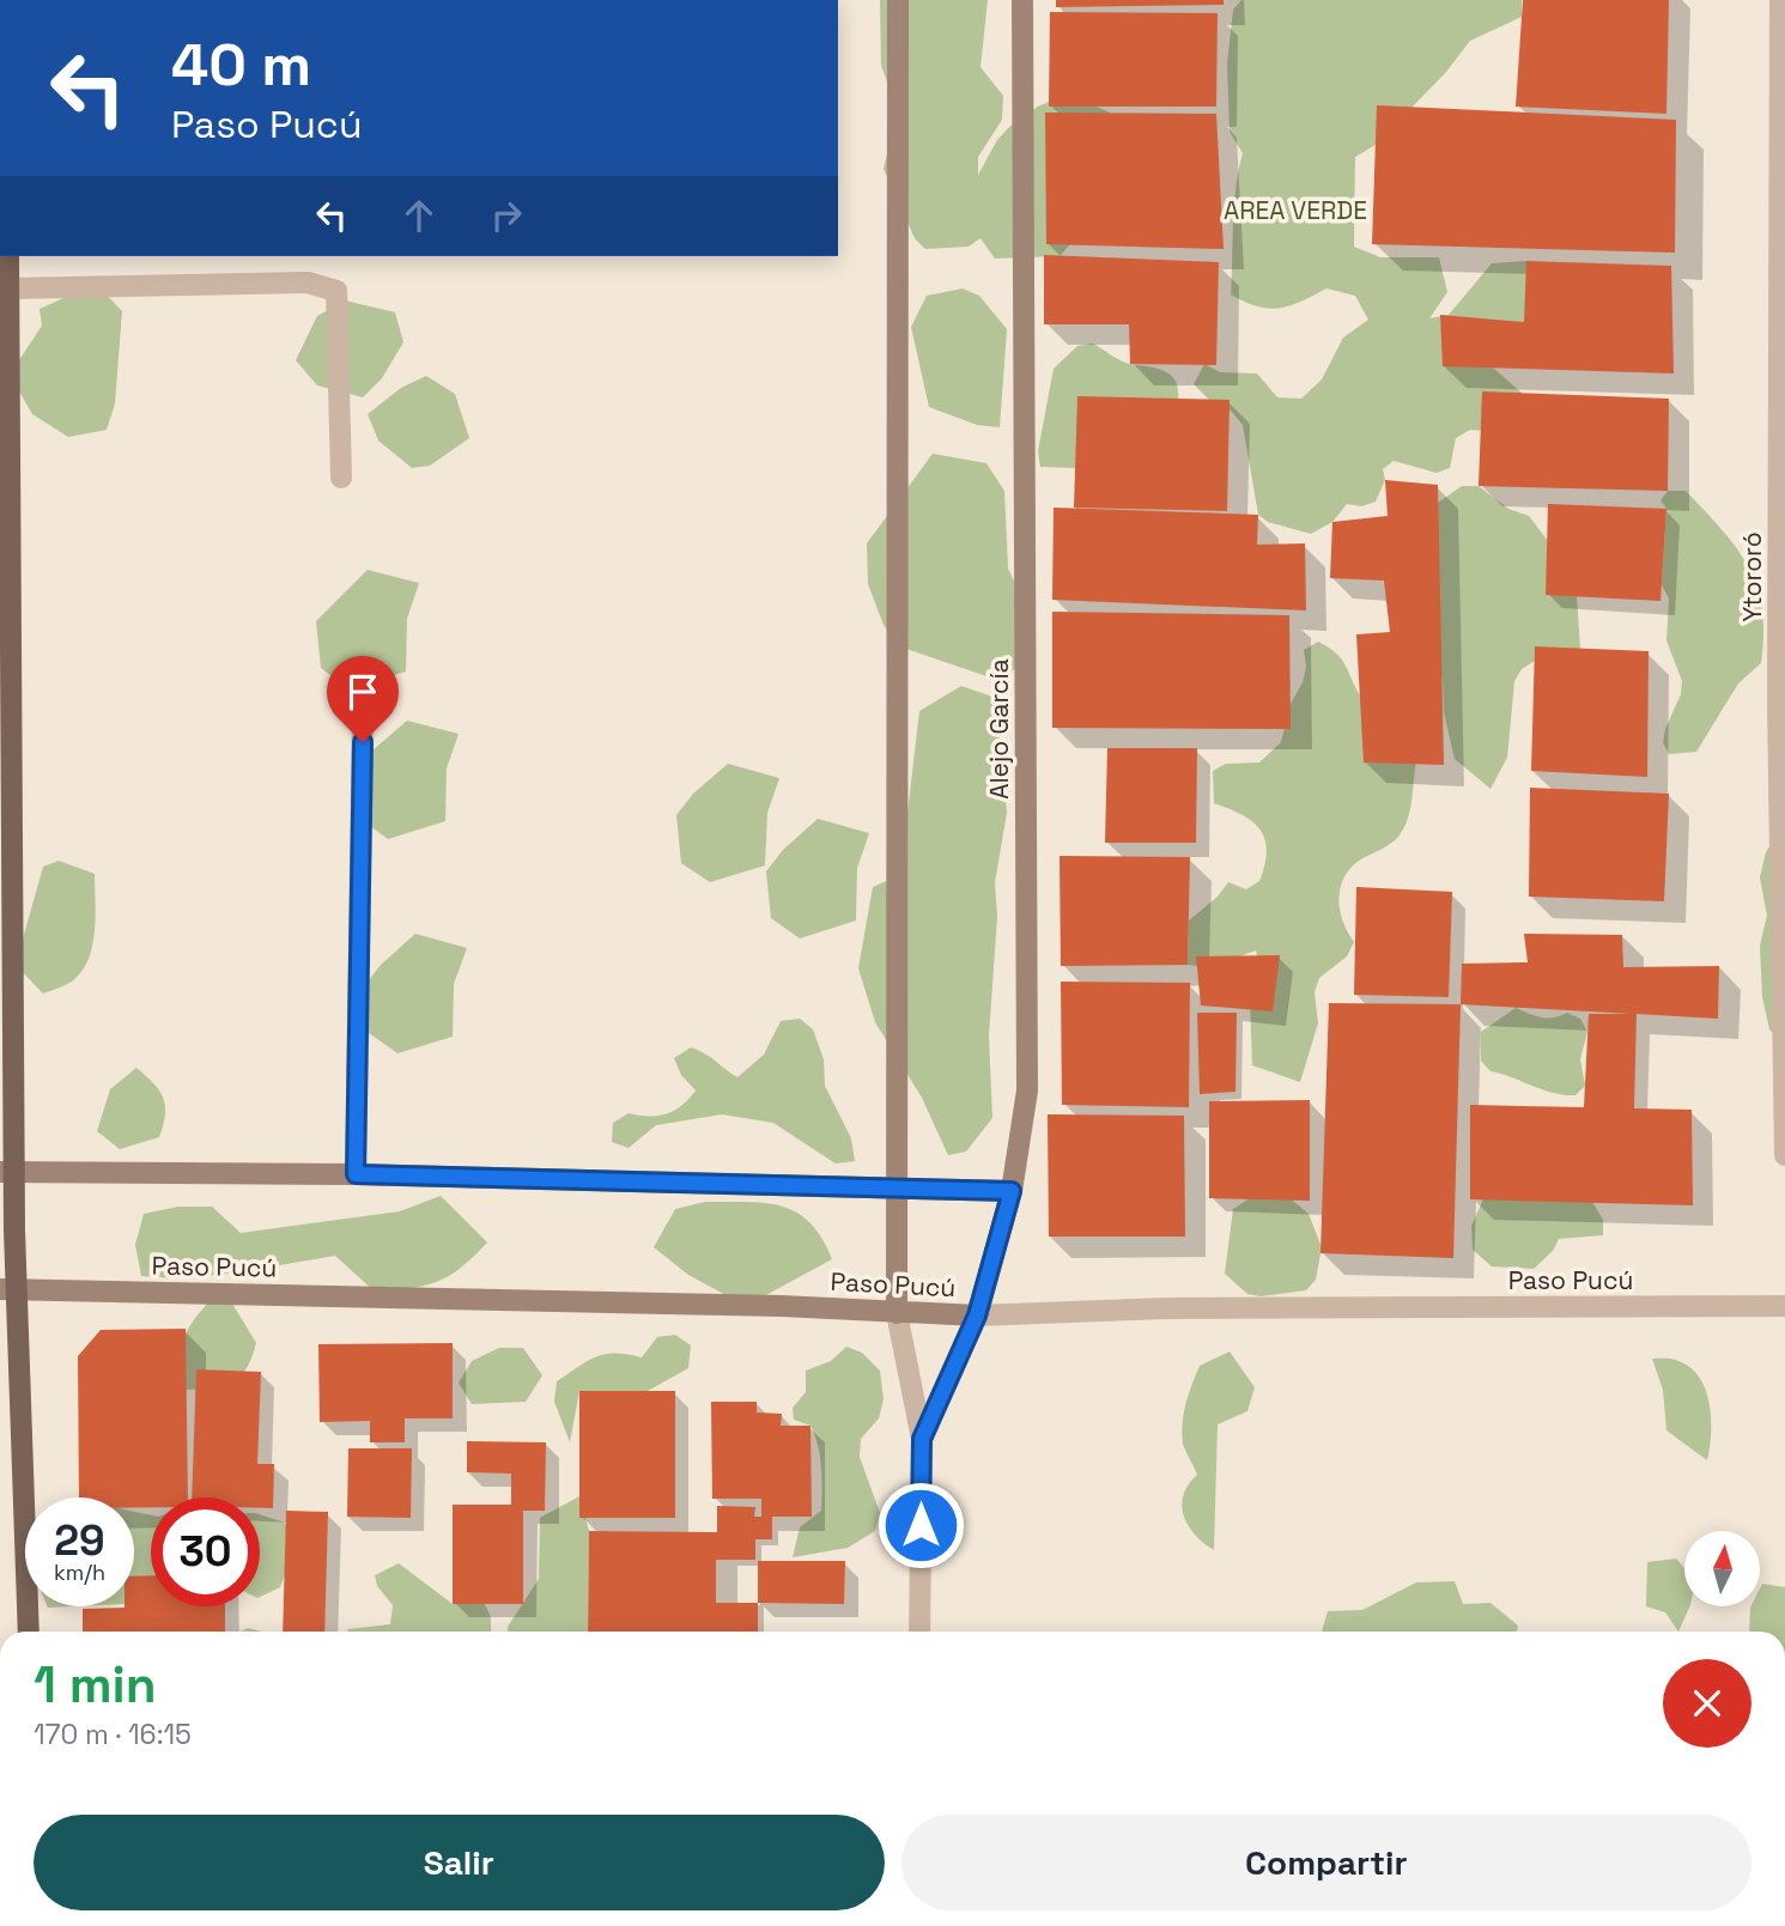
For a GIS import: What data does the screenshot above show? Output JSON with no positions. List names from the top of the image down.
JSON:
{
  "streets": {
    "street": ["Ytororó", "Alejo García", "Paso Pucú"]
  },
  "crossings": [
    ["Alejo García", "Paso Pucú"]
  ],
  "parks": ["AREA VERDE"],
  "north": "top",
  "page": {
    "turn": ["40 m", "Paso Pucú"],
    "speed": "29 km/h",
    "limit": "30",
    "heading": ["1 min", "170 m · 16:15"],
    "buttons": ["Salir", "Compartir"]
  }
}
